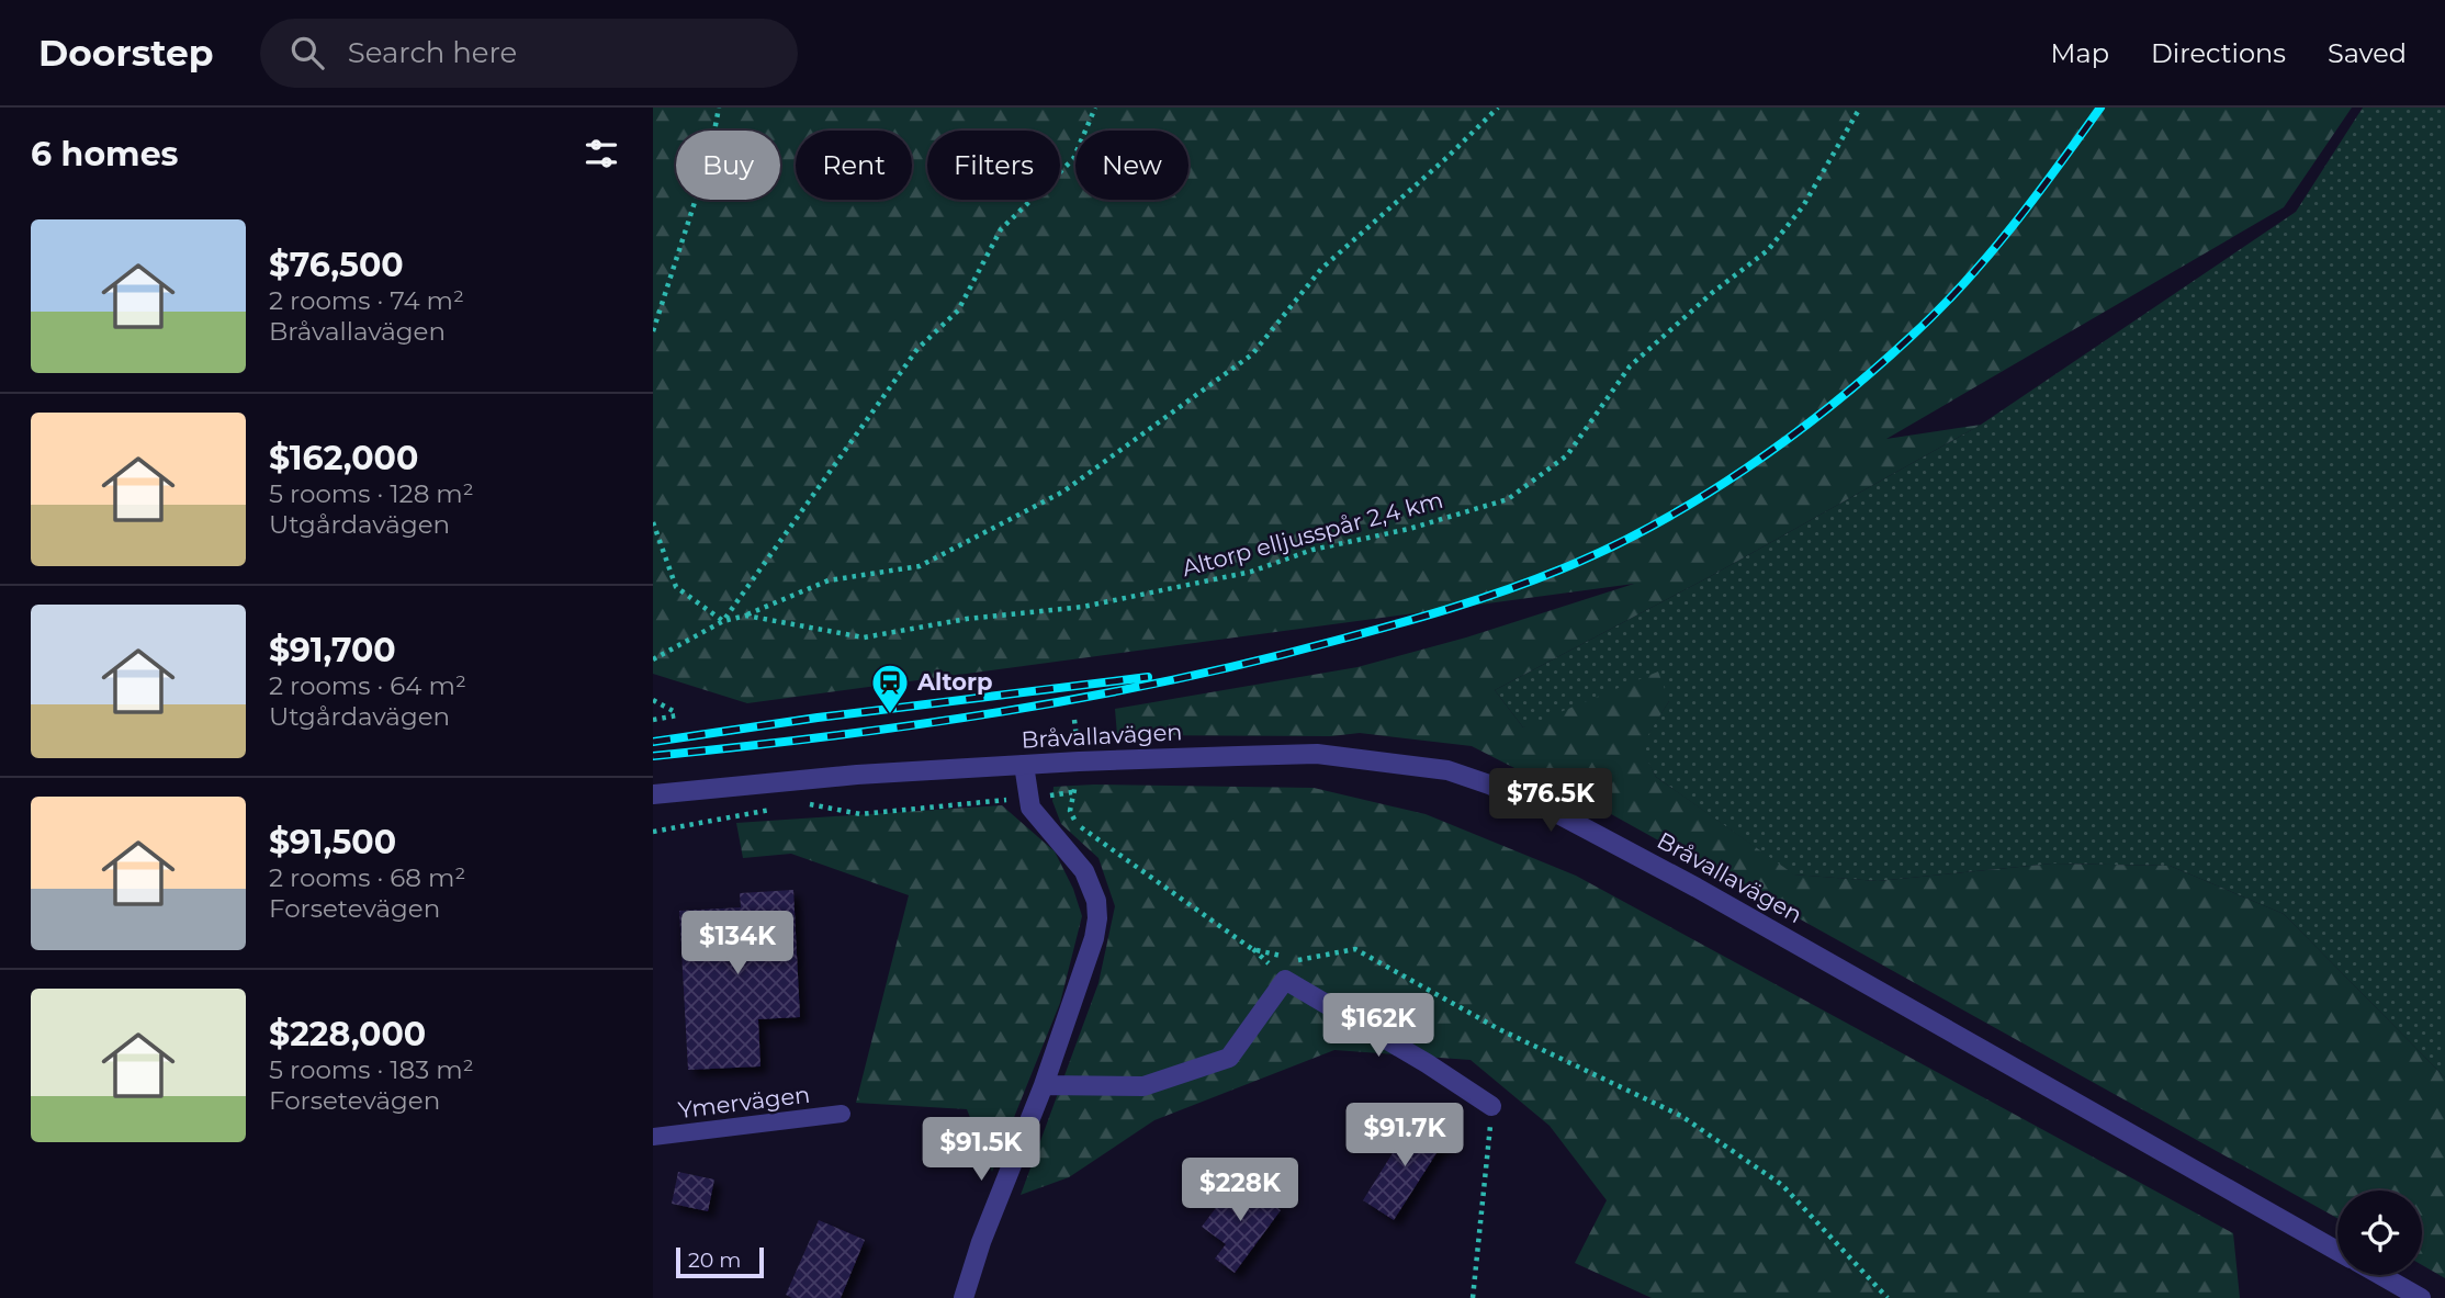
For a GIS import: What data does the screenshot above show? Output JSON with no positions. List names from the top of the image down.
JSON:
{
  "streets": {
    "street": ["Bråvallavägen"],
    "lane": ["Ymervägen"],
    "path": ["Altorp elljusspår 2,4 km"]
  },
  "places": {
    "station": ["Altorp"]
  },
  "scale_bar": "20 m",
  "page": {
    "header": "Doorstep",
    "search": "Search here",
    "nav": ["Map", "Directions", "Saved"],
    "heading": "6 homes",
    "chip": [
      "Buy",
      "Rent",
      "Filters",
      "New"
    ],
    "list": [
      {
        "name": "$76,500",
        "note": "2 rooms · 74 m² · Bråvallavägen"
      },
      {
        "name": "$162,000",
        "note": "5 rooms · 128 m² · Utgårdavägen"
      },
      {
        "name": "$91,700",
        "note": "2 rooms · 64 m² · Utgårdavägen"
      },
      {
        "name": "$91,500",
        "note": "2 rooms · 68 m² · Forsetevägen"
      },
      {
        "name": "$228,000",
        "note": "5 rooms · 183 m² · Forsetevägen"
      }
    ],
    "price": [
      "$76.5K",
      "$134K",
      "$162K",
      "$91.7K",
      "$91.5K",
      "$228K"
    ],
    "scale": "20 m"
  }
}
